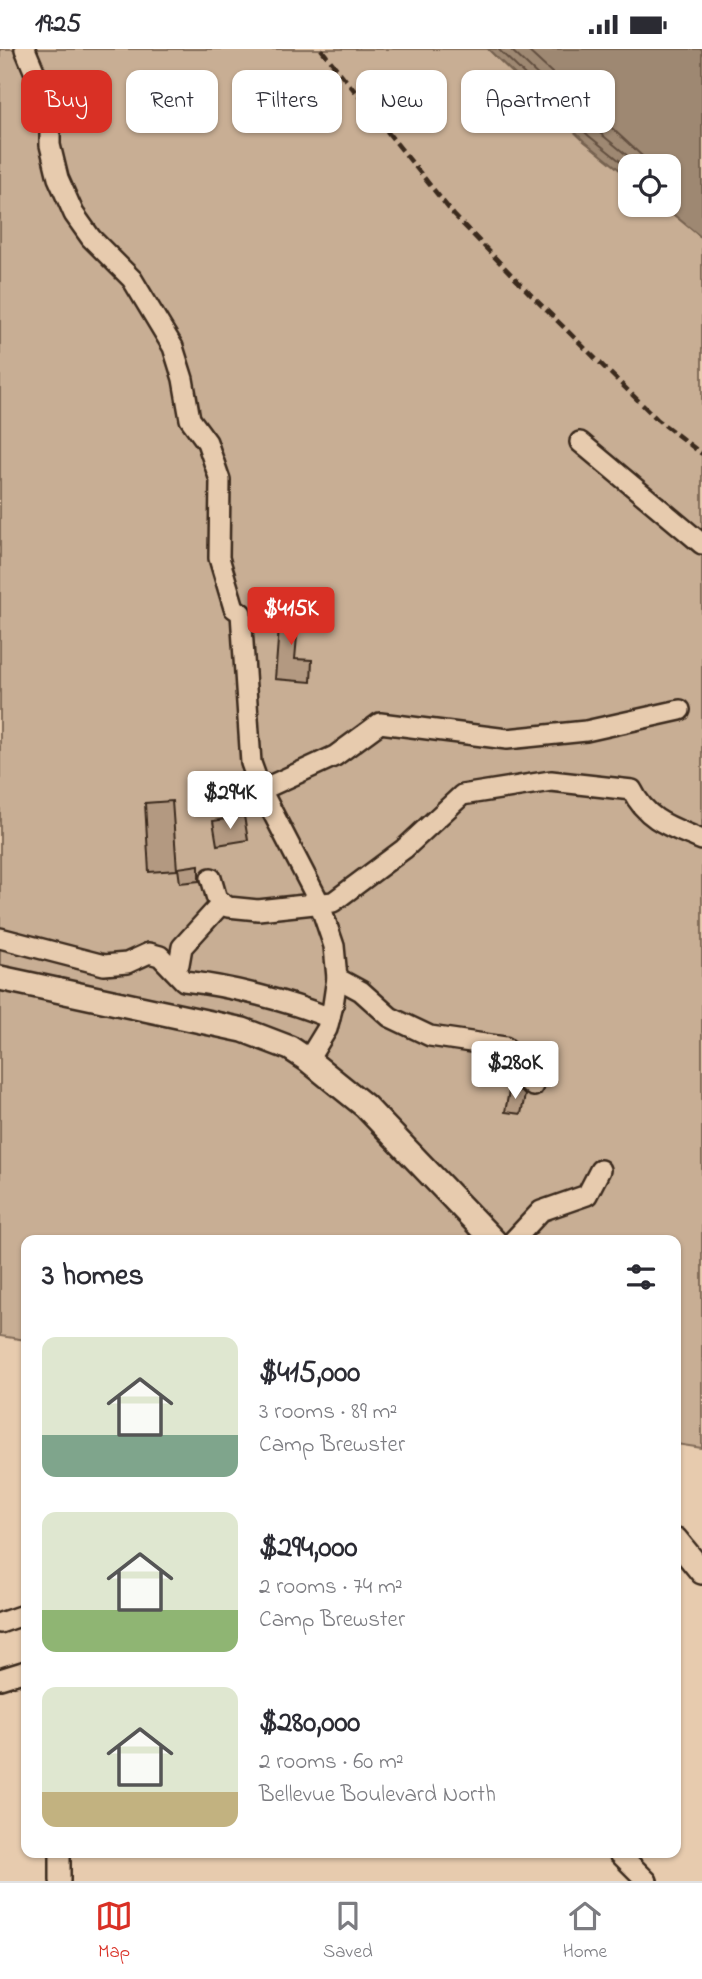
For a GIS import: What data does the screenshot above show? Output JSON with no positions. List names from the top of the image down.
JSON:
{
  "page": {
    "status": "19:25",
    "chip": [
      "Buy",
      "Rent",
      "Filters",
      "New",
      "Apartment"
    ],
    "price": ["$415K", "$294K", "$280K"],
    "heading": "3 homes",
    "list": [
      {
        "name": "$415,000",
        "note": "3 rooms · 89 m² · Camp Brewster"
      },
      {
        "name": "$294,000",
        "note": "2 rooms · 74 m² · Camp Brewster"
      },
      {
        "name": "$280,000",
        "note": "2 rooms · 60 m² · Bellevue Boulevard North"
      }
    ],
    "tabs": ["Map", "Saved", "Home"]
  }
}
